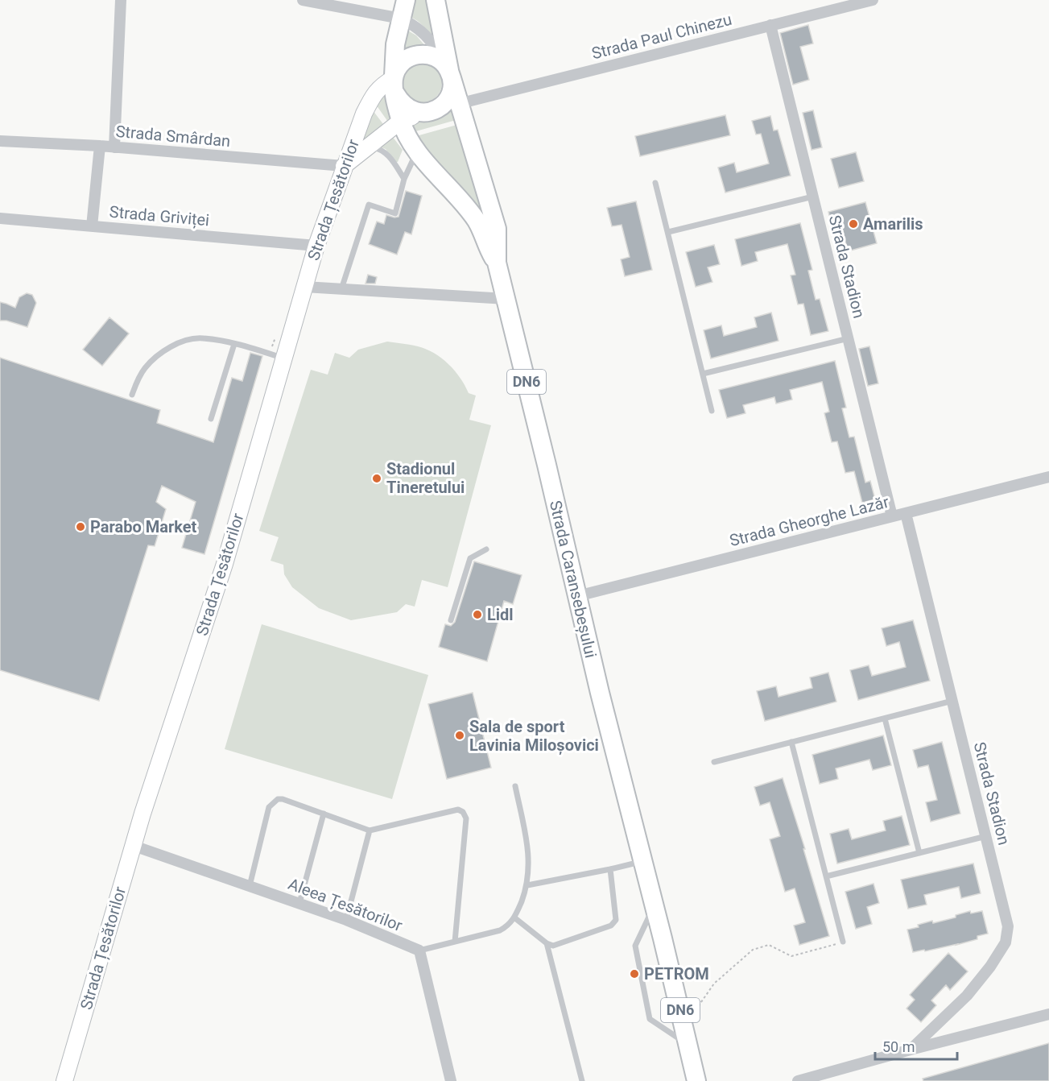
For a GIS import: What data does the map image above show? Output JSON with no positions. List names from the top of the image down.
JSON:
{
  "streets": {
    "main road": ["Strada Țesătorilor", "DN6", "Strada Caransebeșului"],
    "street": [
      "Strada Paul Chinezu",
      "Strada Smârdan",
      "Strada Griviței",
      "Strada Stadion",
      "Strada Gheorghe Lazăr",
      "Aleea Țesătorilor"
    ]
  },
  "crossings": [
    ["Strada Paul Chinezu", "Strada Țesătorilor"],
    ["Strada Paul Chinezu", "Strada Stadion"],
    ["Strada Paul Chinezu", "DN6"],
    ["Strada Paul Chinezu", "Strada Caransebeșului"],
    ["Strada Smârdan", "Strada Țesătorilor"],
    ["Strada Țesătorilor", "Strada Griviței"],
    ["Strada Țesătorilor", "DN6"],
    ["Strada Țesătorilor", "Strada Caransebeșului"],
    ["Strada Țesătorilor", "Aleea Țesătorilor"],
    ["Strada Stadion", "Strada Gheorghe Lazăr"],
    ["DN6", "Strada Caransebeșului"],
    ["Strada Gheorghe Lazăr", "Strada Caransebeșului"]
  ],
  "places": [
    "Amarilis",
    "Stadionul Tineretului",
    "Parabo Market",
    "Lidl",
    "Sala de sport Lavinia Miloșovici",
    "PETROM"
  ],
  "scale_bar": "50 m"
}
